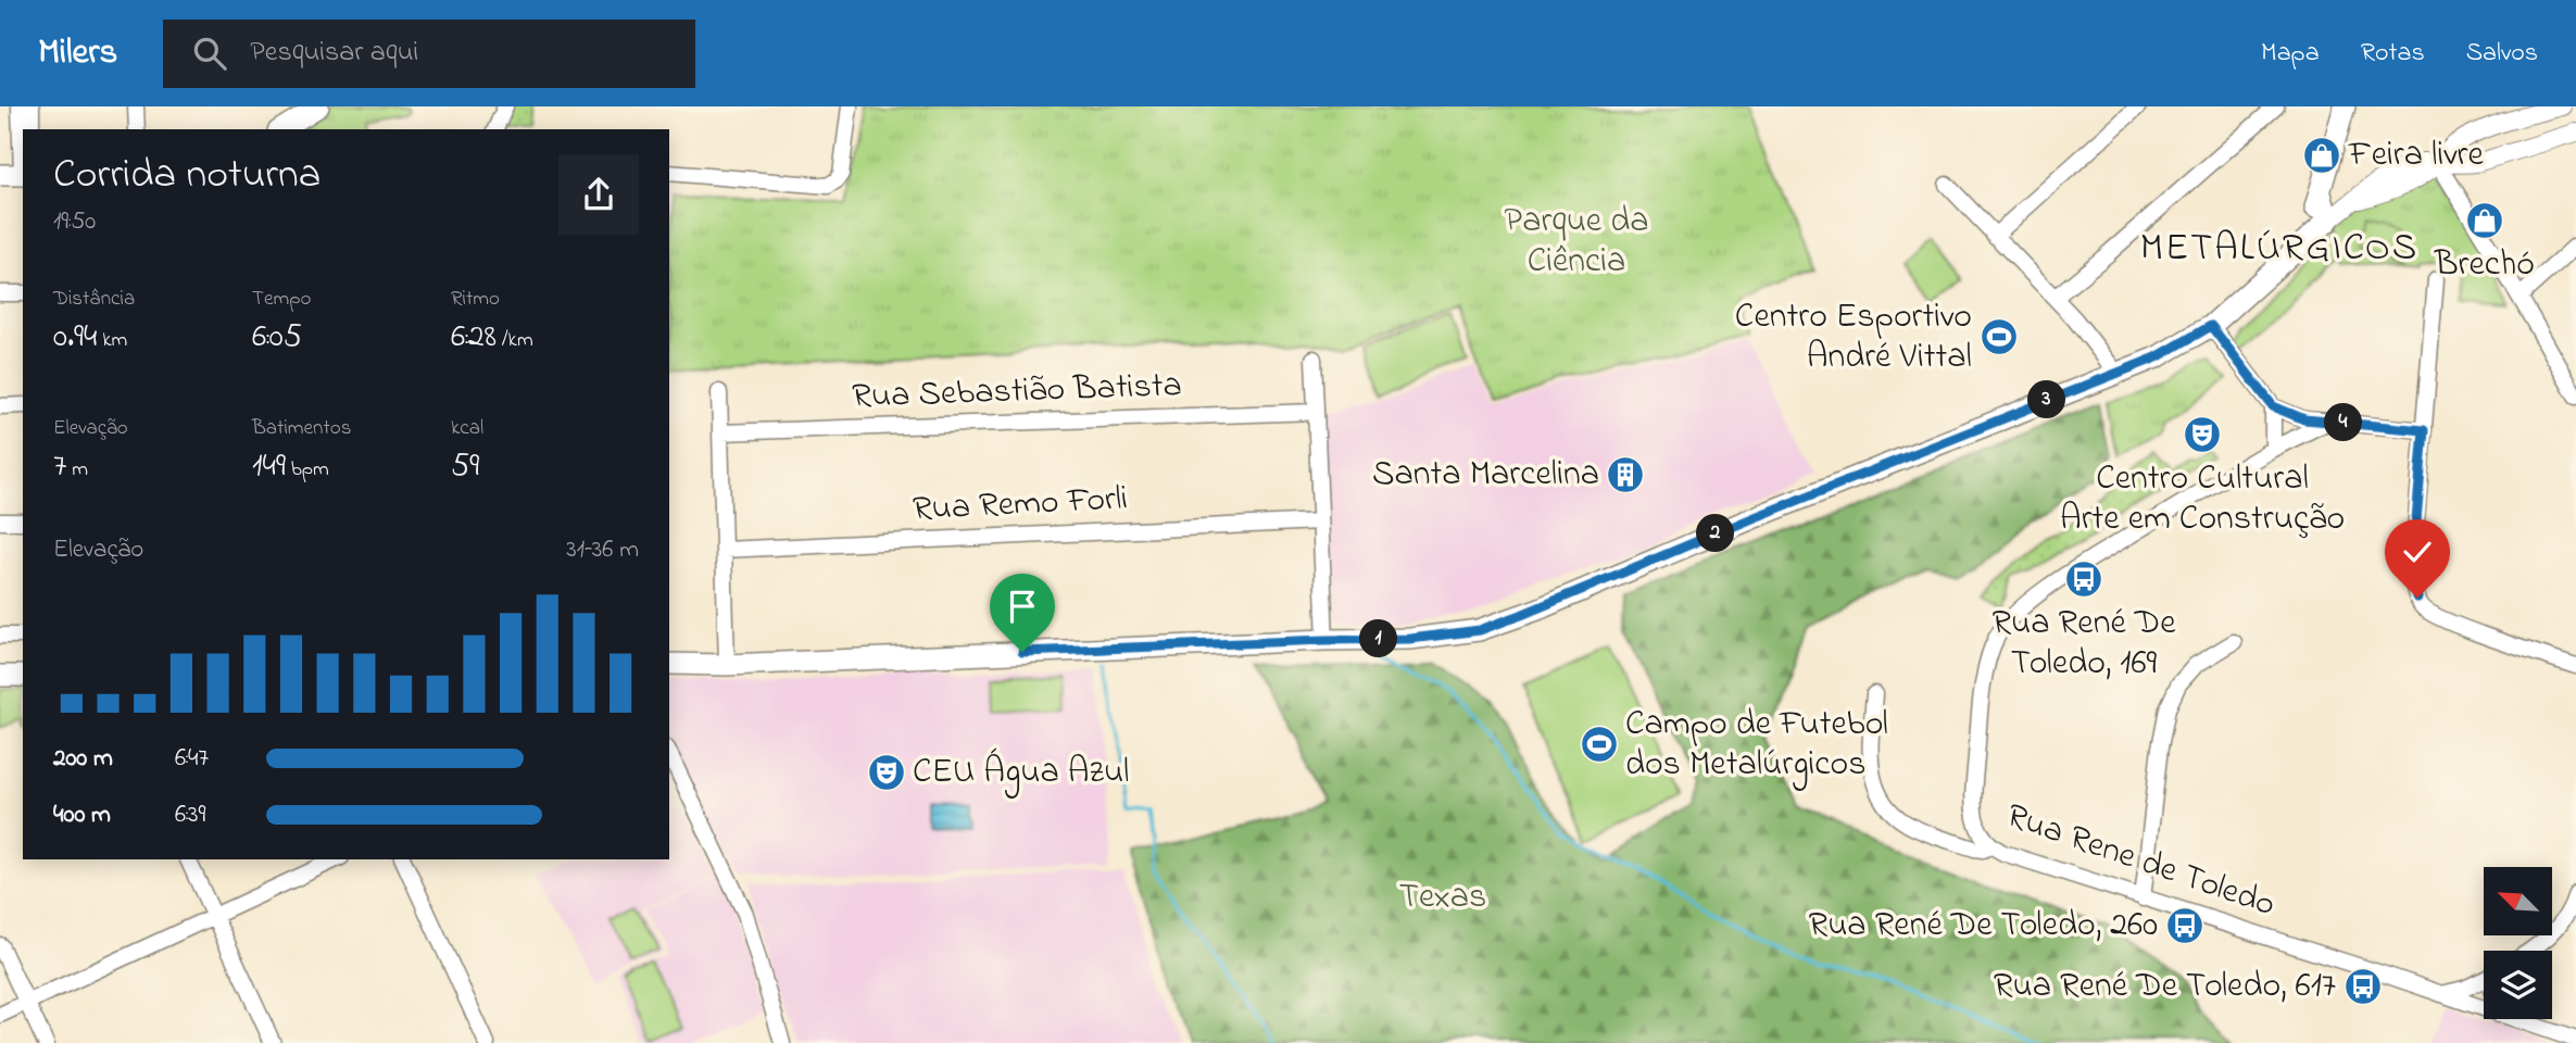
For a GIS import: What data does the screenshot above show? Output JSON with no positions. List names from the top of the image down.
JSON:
{
  "streets": {
    "street": ["Rua Sebastião Batista", "Rua Remo Forli", "Rua Rene de Toledo"]
  },
  "districts": ["METALÚRGICOS"],
  "parks": ["Parque da Ciência", "Texas"],
  "places": {
    "shop": ["Feira livre", "Brechó"],
    "sports": ["Centro Esportivo André Vittal", "Campo de Futebol dos Metalúrgicos"],
    "theatre": ["Centro Cultural Arte em Construção", "CEU Água Azul"],
    "building": ["Santa Marcelina"],
    "bus stop": ["Rua René De Toledo, 169", "Rua René De Toledo, 260", "Rua René De Toledo, 617"]
  },
  "north": "top left",
  "page": {
    "header": "Milers",
    "search": "Pesquisar aqui",
    "nav": ["Mapa", "Rotas", "Salvos"],
    "heading": ["Corrida noturna", "19:50"],
    "stats": [
      ["Distância", "0.94 km"],
      ["Tempo", "6:05"],
      ["Ritmo", "6:28 /km"],
      ["Elevação", "7 m"],
      ["Batimentos", "149 bpm"],
      ["kcal", "59"]
    ],
    "pins": [
      "3",
      "4",
      "2",
      "1"
    ],
    "chart": ["Elevação", "31–36 m"],
    "list": [
      {
        "name": "200 m",
        "note": "6:47"
      },
      {
        "name": "400 m",
        "note": "6:39"
      }
    ]
  }
}
